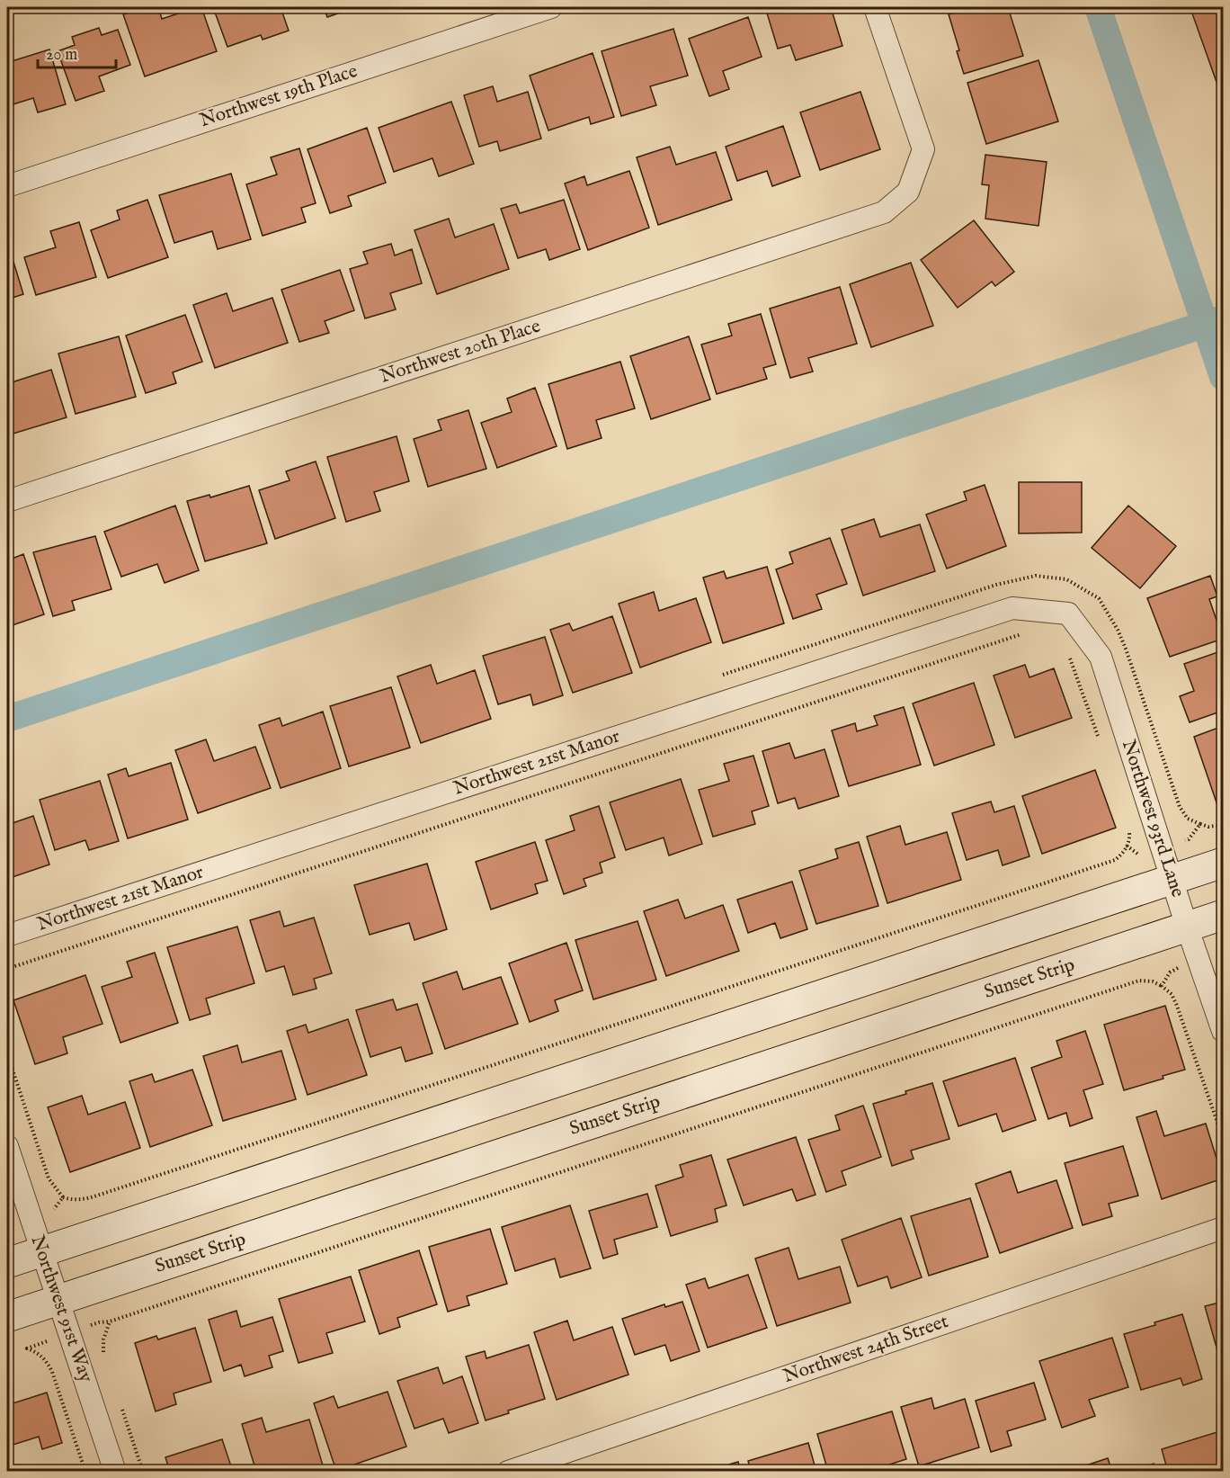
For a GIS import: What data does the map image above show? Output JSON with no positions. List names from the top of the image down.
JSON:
{
  "streets": {
    "street": [
      "Northwest 19th Place",
      "Northwest 20th Place",
      "Northwest 21st Manor",
      "Northwest 93rd Lane",
      "Sunset Strip",
      "Northwest 91st Way",
      "Northwest 24th Street"
    ]
  },
  "crossings": [
    ["Northwest 21st Manor", "Northwest 93rd Lane"],
    ["Northwest 93rd Lane", "Sunset Strip"],
    ["Sunset Strip", "Northwest 91st Way"]
  ],
  "scale_bar": "20 m"
}
